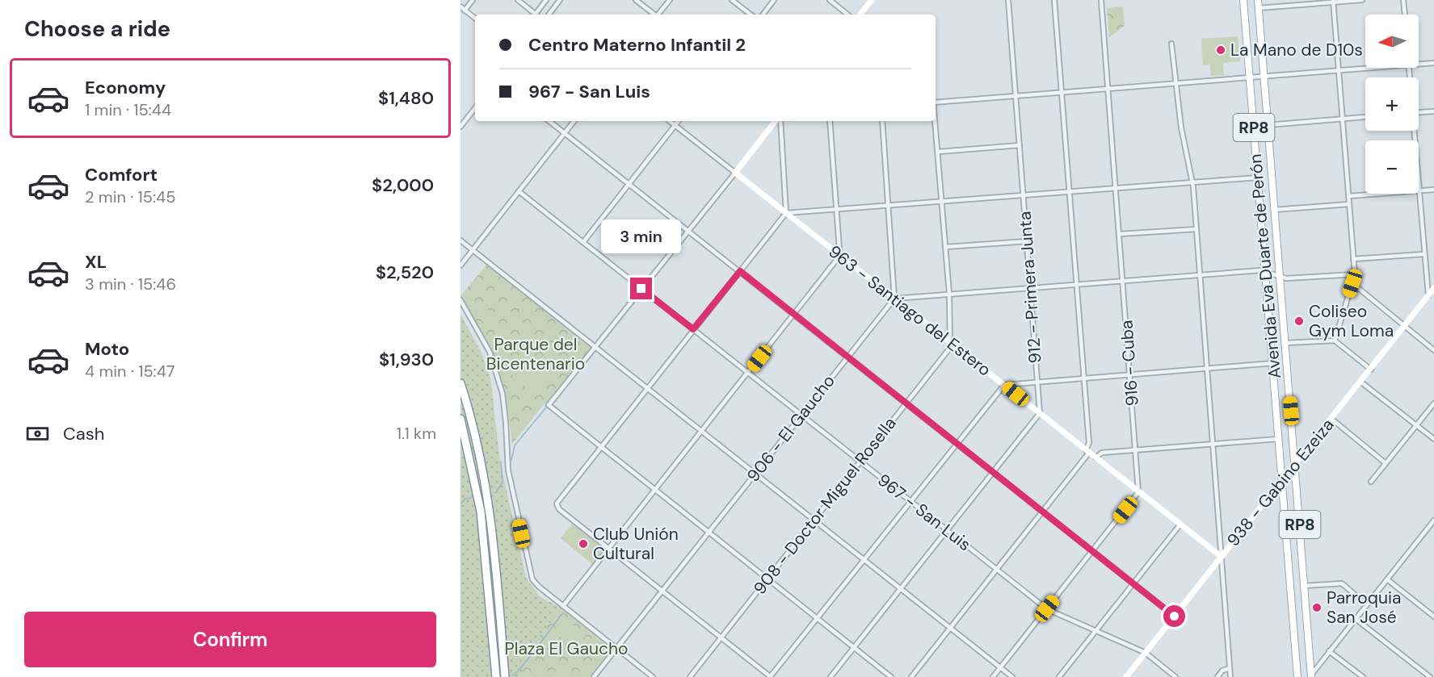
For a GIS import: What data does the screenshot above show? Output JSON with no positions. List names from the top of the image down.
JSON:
{
  "streets": {
    "main road": ["RP8", "Avenida Eva Duarte de Perón"],
    "street": [
      "912 - Primera Junta",
      "963 - Santiago del Estero",
      "916 - Cuba",
      "906 - El Gaucho",
      "938 - Gabino Ezeiza",
      "908 - Doctor Miguel Rosella",
      "967 - San Luis"
    ]
  },
  "crossings": [
    ["Avenida Eva Duarte de Perón", "938 - Gabino Ezeiza"],
    ["912 - Primera Junta", "963 - Santiago del Estero"],
    ["963 - Santiago del Estero", "916 - Cuba"],
    ["963 - Santiago del Estero", "906 - El Gaucho"],
    ["963 - Santiago del Estero", "938 - Gabino Ezeiza"],
    ["963 - Santiago del Estero", "908 - Doctor Miguel Rosella"],
    ["906 - El Gaucho", "967 - San Luis"],
    ["938 - Gabino Ezeiza", "967 - San Luis"],
    ["908 - Doctor Miguel Rosella", "967 - San Luis"]
  ],
  "parks": ["Parque del Bicentenario", "Plaza El Gaucho"],
  "places": [
    "La Mano de D10s",
    "Coliseo Gym Loma",
    "Club Unión Cultural",
    "Parroquia San José"
  ],
  "north": "left",
  "page": {
    "heading": "Choose a ride",
    "map_buttons": ["+", "−"],
    "banner": ["Centro Materno Infantil 2", "967 - San Luis"],
    "list": [
      {
        "name": "Economy",
        "note": "1 min · 15:44",
        "value": "$1,480"
      },
      {
        "name": "Comfort",
        "note": "2 min · 15:45",
        "value": "$2,000"
      },
      {
        "name": "XL",
        "note": "3 min · 15:46",
        "value": "$2,520"
      },
      {
        "name": "Moto",
        "note": "4 min · 15:47",
        "value": "$1,930"
      }
    ],
    "bubble": "3 min",
    "pay": ["Cash", "1.1 km"],
    "buttons": "Confirm"
  }
}
